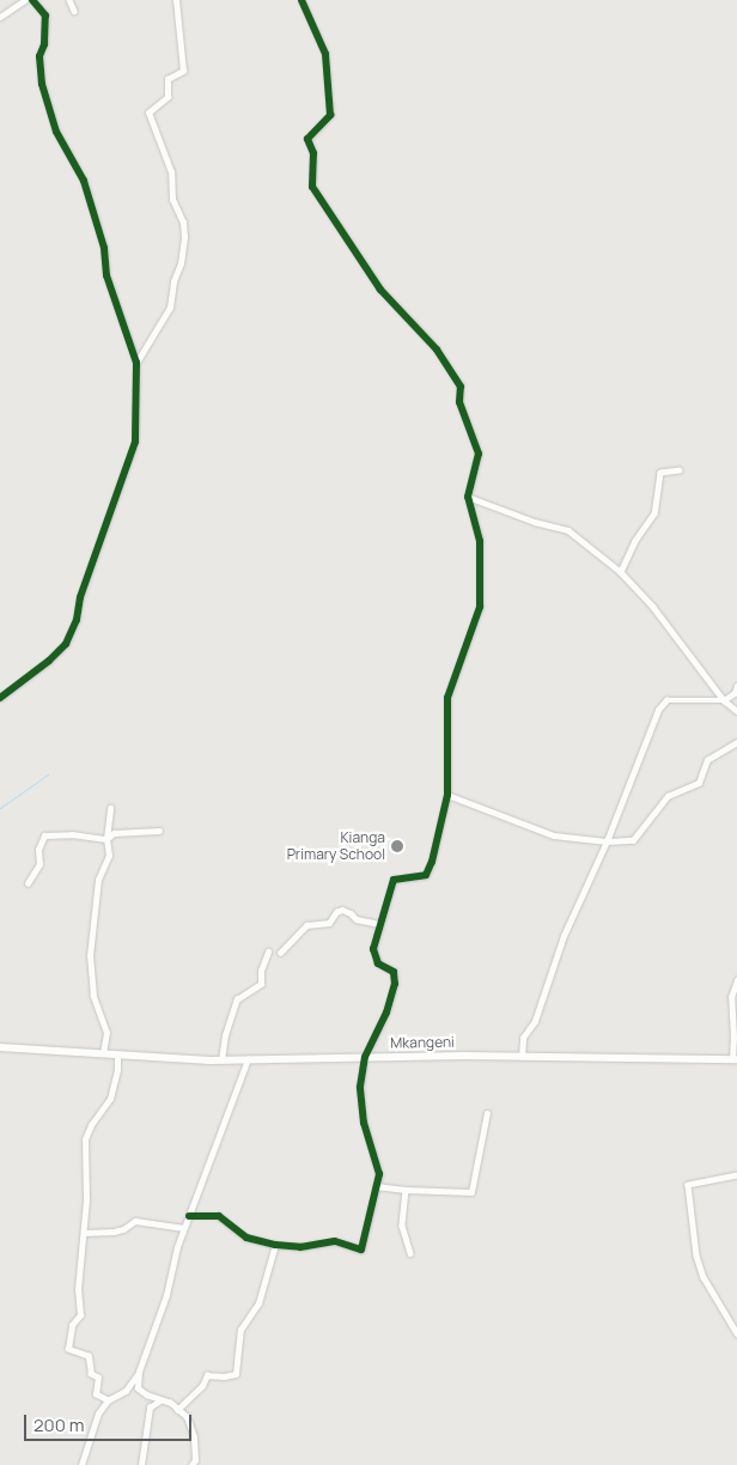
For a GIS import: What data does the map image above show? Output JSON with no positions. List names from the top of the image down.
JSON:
{
  "streets": {
    "street": ["Mkangeni"]
  },
  "places": ["Kianga Primary School"],
  "scale_bar": "200 m"
}
